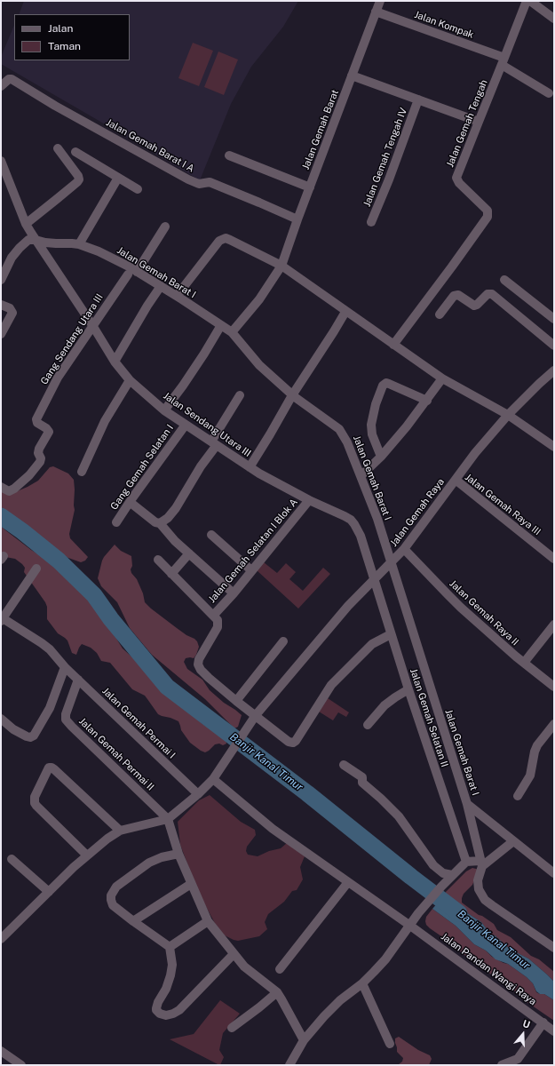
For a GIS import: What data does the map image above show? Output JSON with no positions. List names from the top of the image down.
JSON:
{
  "streets": {
    "street": [
      "Jalan Kompak",
      "Jalan Gemah Tengah",
      "Jalan Gemah Barat",
      "Jalan Gemah Barat I A",
      "Jalan Gemah Tengah IV",
      "Jalan Gemah Barat I",
      "Gang Sendang Utara III",
      "Jalan Sendang Utara III",
      "Gang Gemah Selatan I",
      "Jalan Gemah Raya III",
      "Jalan Gemah Raya",
      "Jalan Gemah Selatan I Blok A",
      "Jalan Gemah Raya II",
      "Jalan Gemah Selatan II",
      "Jalan Gemah Permai I",
      "Jalan Gemah Permai II",
      "Jalan Pandan Wangi Raya"
    ]
  },
  "crossings": [
    ["Jalan Kompak", "Jalan Gemah Tengah"],
    ["Jalan Kompak", "Jalan Gemah Barat"],
    ["Jalan Gemah Barat", "Jalan Gemah Barat I A"],
    ["Jalan Gemah Barat", "Jalan Gemah Barat I"],
    ["Jalan Gemah Barat I", "Jalan Sendang Utara III"],
    ["Jalan Gemah Barat I", "Jalan Gemah Raya"],
    ["Gang Sendang Utara III", "Jalan Sendang Utara III"],
    ["Jalan Sendang Utara III", "Gang Gemah Selatan I"],
    ["Jalan Sendang Utara III", "Jalan Gemah Raya"],
    ["Jalan Sendang Utara III", "Jalan Gemah Selatan I Blok A"],
    ["Jalan Sendang Utara III", "Jalan Gemah Selatan II"],
    ["Jalan Gemah Raya III", "Jalan Gemah Raya"],
    ["Jalan Gemah Raya", "Jalan Gemah Raya II"],
    ["Jalan Gemah Raya", "Jalan Gemah Selatan II"],
    ["Jalan Gemah Raya", "Jalan Gemah Permai I"],
    ["Jalan Gemah Raya", "Jalan Gemah Permai II"],
    ["Jalan Gemah Raya", "Jalan Pandan Wangi Raya"],
    ["Jalan Gemah Permai I", "Jalan Gemah Permai II"]
  ],
  "water": ["Banjir Kanal Timur"],
  "legend": ["Jalan", "Taman"],
  "north": "top"
}
